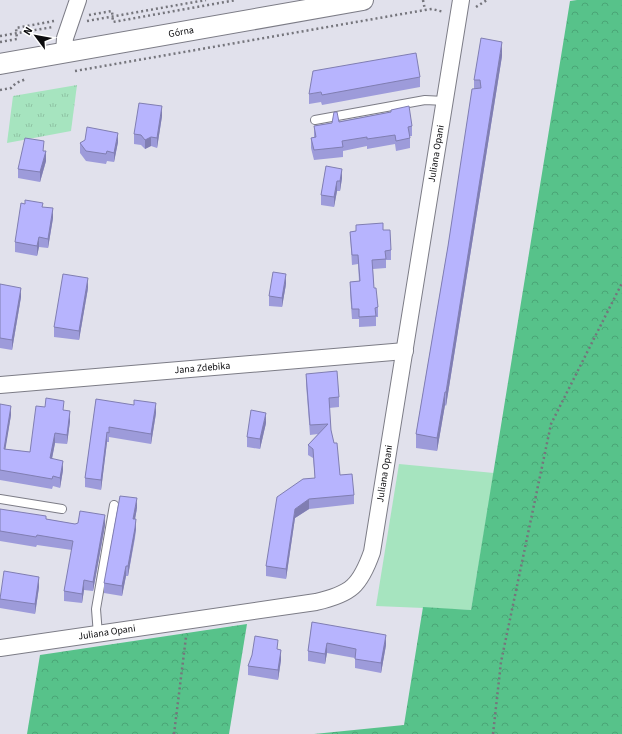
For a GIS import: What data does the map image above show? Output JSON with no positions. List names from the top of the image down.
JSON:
{
  "streets": {
    "street": ["Górna", "Juliana Opani", "Jana Zdebika"]
  },
  "crossings": [
    ["Juliana Opani", "Jana Zdebika"]
  ],
  "north": "top left"
}
